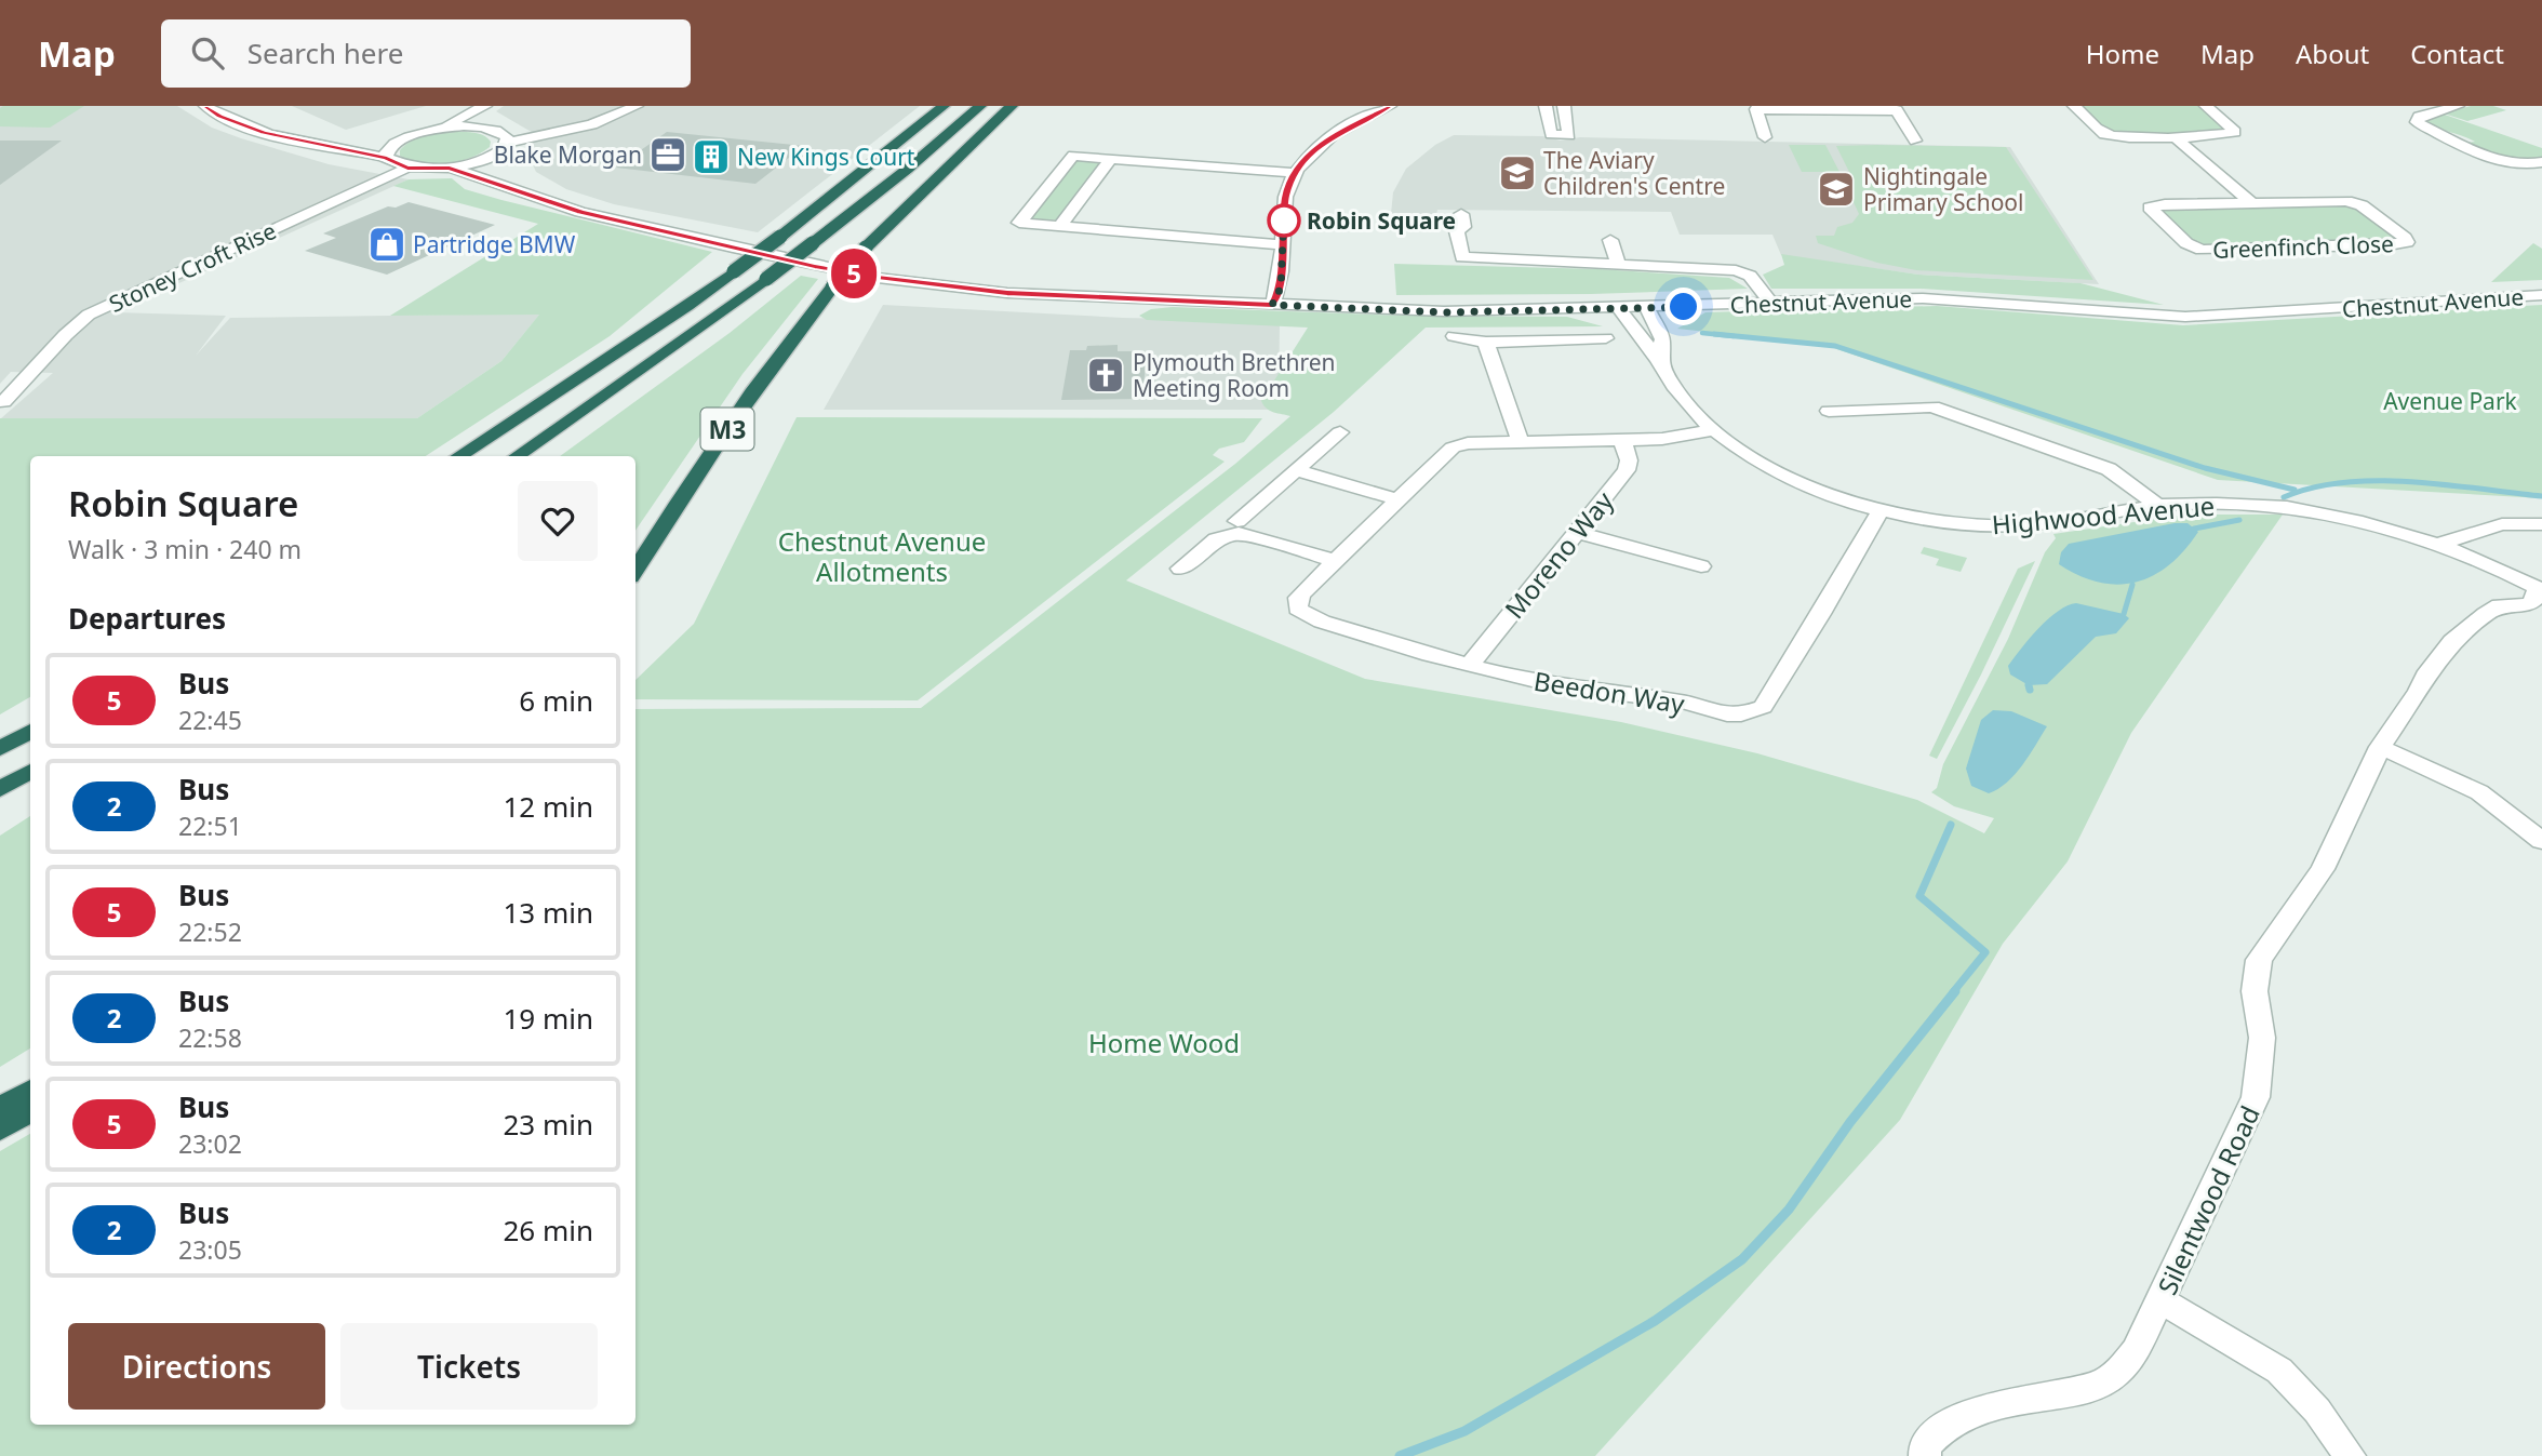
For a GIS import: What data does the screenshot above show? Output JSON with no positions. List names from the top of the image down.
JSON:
{
  "streets": {
    "highway": ["M3"],
    "street": [
      "Greenfinch Close",
      "Stoney Croft Rise",
      "Chestnut Avenue",
      "Highwood Avenue",
      "Moreno Way",
      "Beedon Way",
      "Silentwood Road"
    ]
  },
  "crossings": [
    ["Chestnut Avenue", "Highwood Avenue"],
    ["Highwood Avenue", "Beedon Way"],
    ["Highwood Avenue", "Silentwood Road"],
    ["Moreno Way", "Beedon Way"]
  ],
  "parks": ["Avenue Park", "Chestnut Avenue Allotments", "Home Wood"],
  "places": {
    "office": ["Blake Morgan"],
    "building": ["New Kings Court"],
    "school or university": ["The Aviary Children's Centre", "Nightingale Primary School"],
    "other": ["Robin Square"],
    "shop": ["Partridge BMW"],
    "church": ["Plymouth Brethren Meeting Room"]
  },
  "lines": ["bus line 5"],
  "page": {
    "header": "Map",
    "search": "Search here",
    "nav": [
      "Home",
      "Map",
      "About",
      "Contact"
    ],
    "on_map": "5",
    "heading": [
      ["Robin Square", "Walk · 3 min · 240 m"],
      "Departures"
    ],
    "list": [
      {
        "mark": "5",
        "name": "Bus",
        "note": "22:45",
        "value": "6 min"
      },
      {
        "mark": "2",
        "name": "Bus",
        "note": "22:51",
        "value": "12 min"
      },
      {
        "mark": "5",
        "name": "Bus",
        "note": "22:52",
        "value": "13 min"
      },
      {
        "mark": "2",
        "name": "Bus",
        "note": "22:58",
        "value": "19 min"
      },
      {
        "mark": "5",
        "name": "Bus",
        "note": "23:02",
        "value": "23 min"
      },
      {
        "mark": "2",
        "name": "Bus",
        "note": "23:05",
        "value": "26 min"
      }
    ],
    "buttons": ["Directions", "Tickets"]
  }
}
